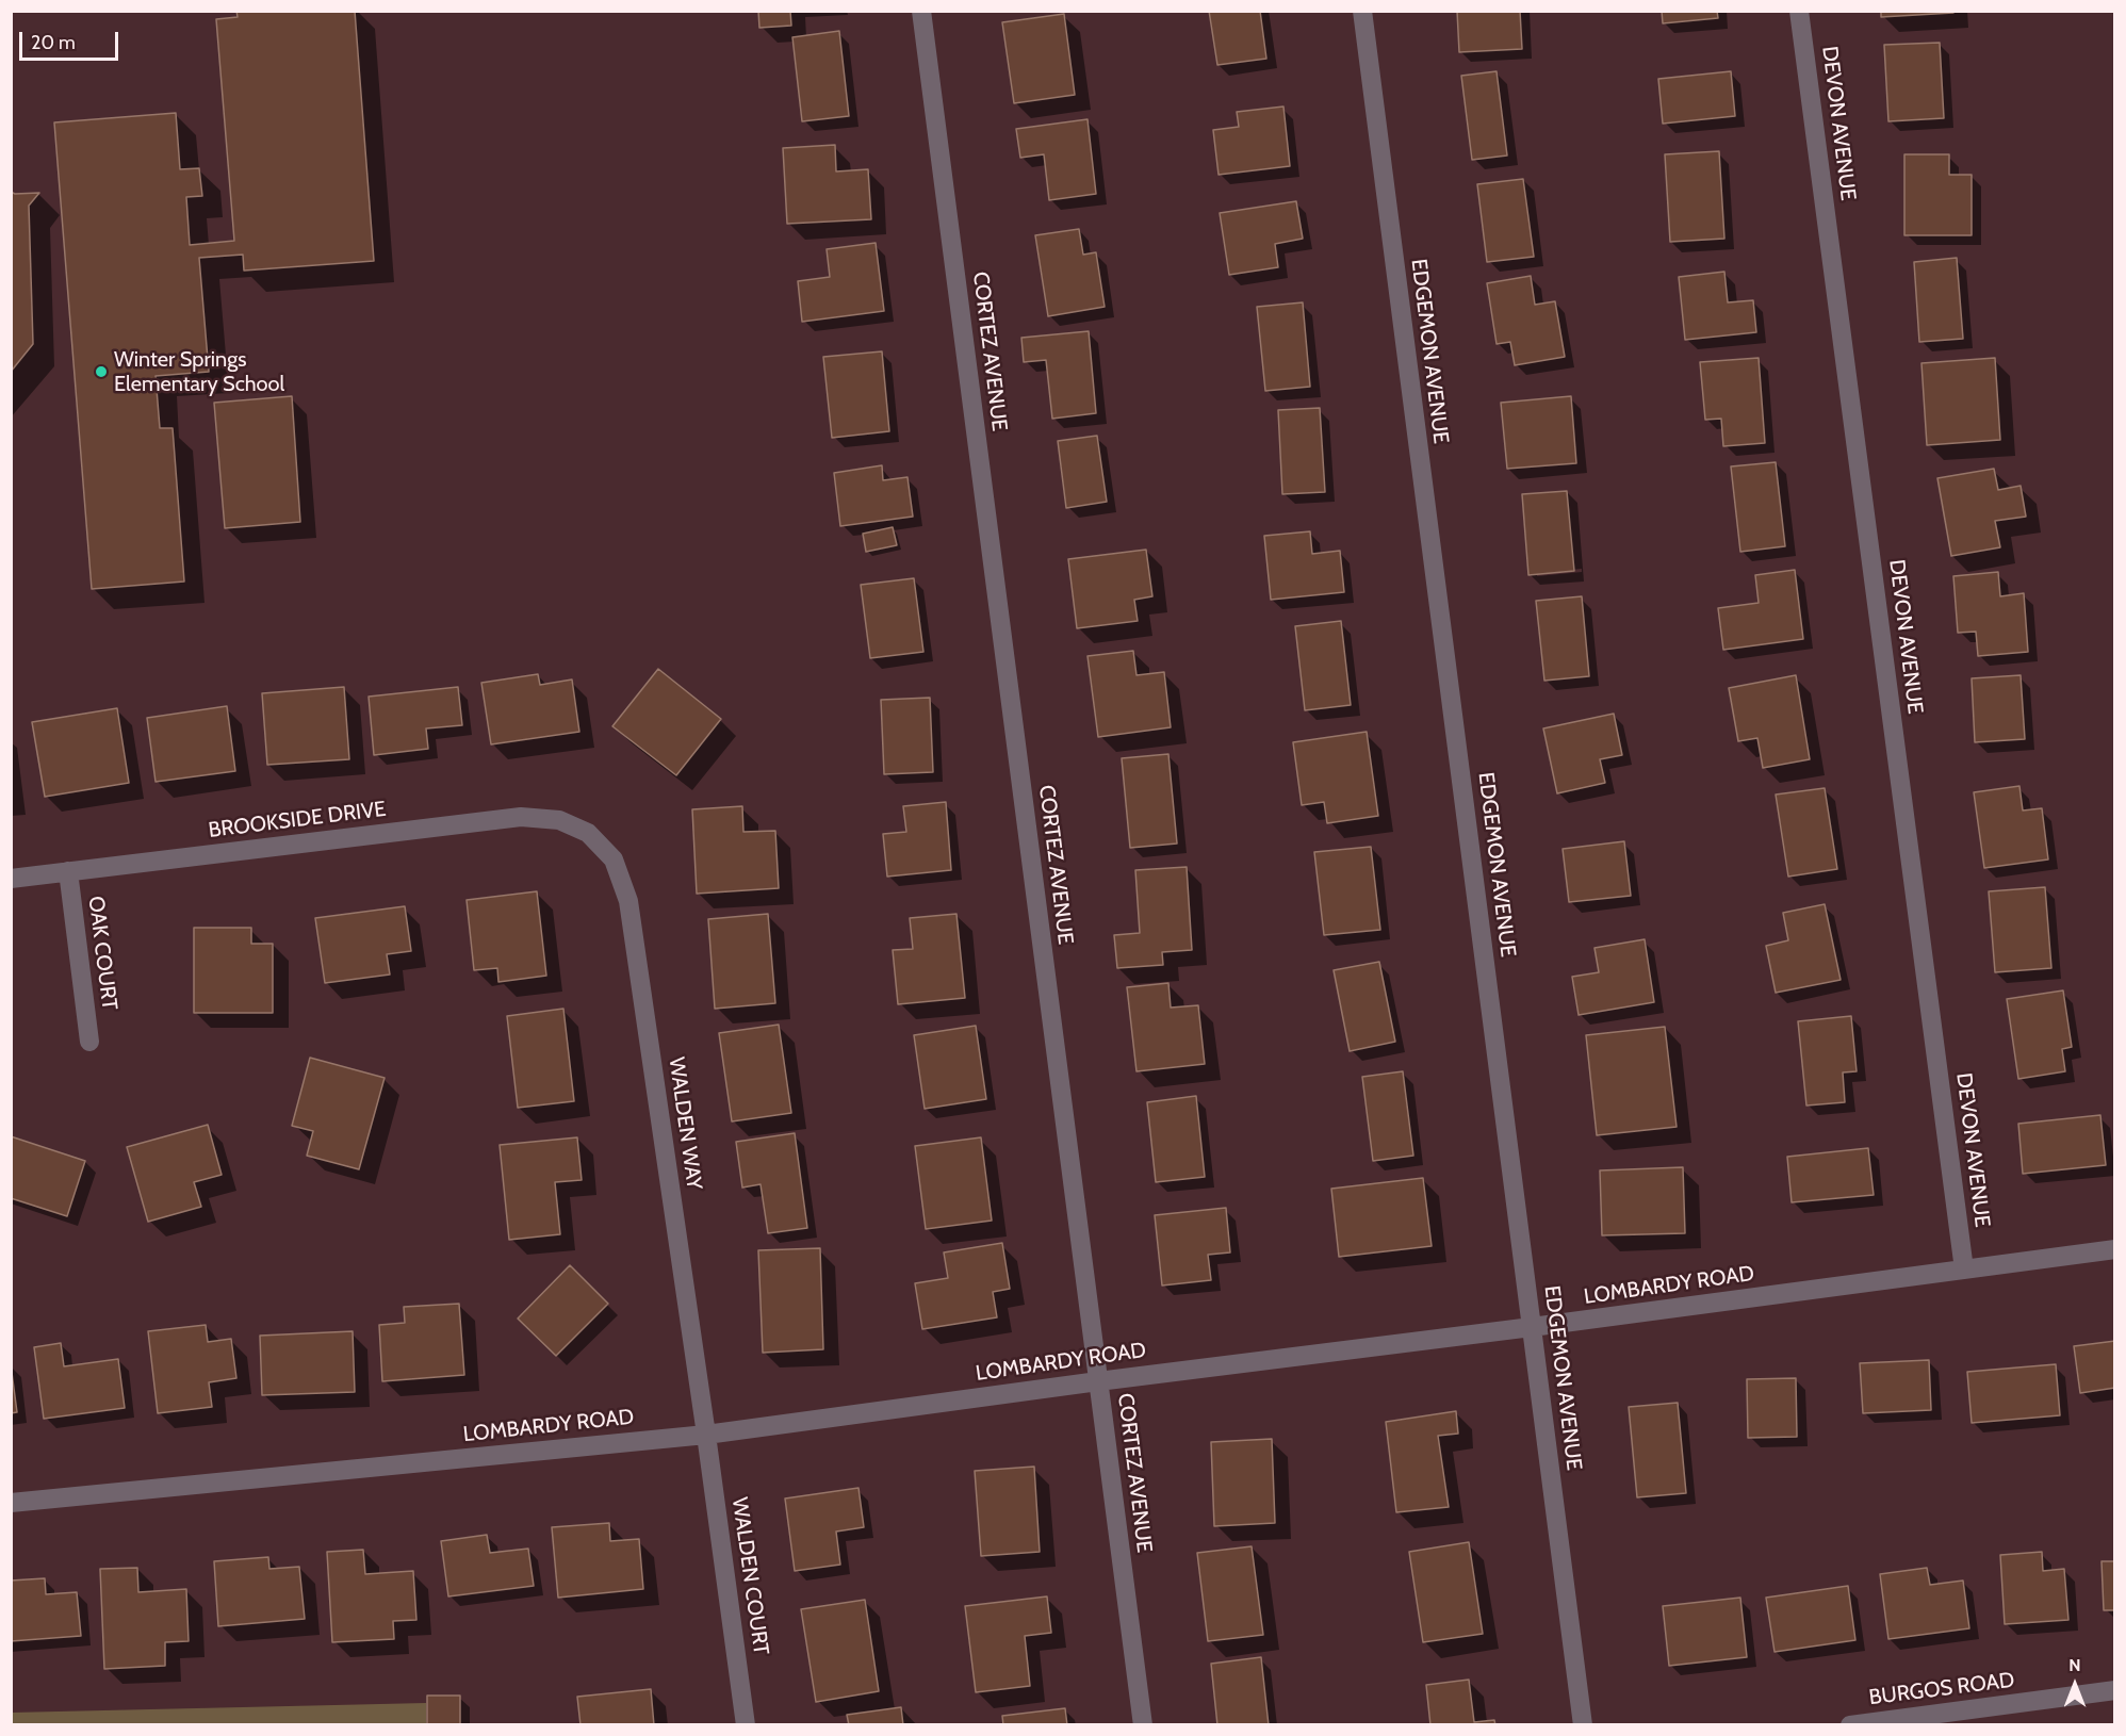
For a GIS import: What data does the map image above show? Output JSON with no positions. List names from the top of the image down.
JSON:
{
  "streets": {
    "street": [
      "DEVON AVENUE",
      "CORTEZ AVENUE",
      "EDGEMON AVENUE",
      "BROOKSIDE DRIVE",
      "OAK COURT",
      "WALDEN WAY",
      "LOMBARDY ROAD",
      "WALDEN COURT",
      "BURGOS ROAD"
    ]
  },
  "crossings": [
    ["DEVON AVENUE", "LOMBARDY ROAD"],
    ["CORTEZ AVENUE", "LOMBARDY ROAD"],
    ["EDGEMON AVENUE", "LOMBARDY ROAD"],
    ["BROOKSIDE DRIVE", "OAK COURT"],
    ["BROOKSIDE DRIVE", "WALDEN WAY"],
    ["WALDEN WAY", "LOMBARDY ROAD"],
    ["WALDEN WAY", "WALDEN COURT"],
    ["LOMBARDY ROAD", "WALDEN COURT"]
  ],
  "places": ["Winter Springs Elementary School"],
  "scale_bar": "20 m",
  "north": "top"
}
